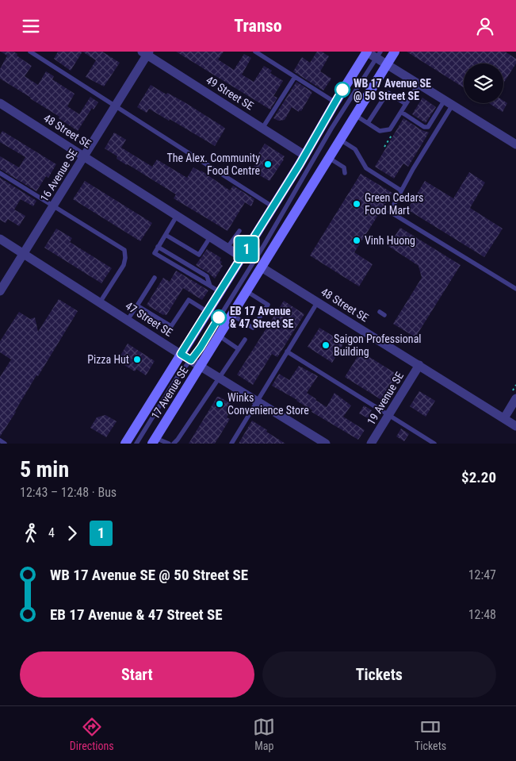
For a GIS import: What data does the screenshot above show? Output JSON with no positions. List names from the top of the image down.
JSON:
{
  "streets": {
    "main road": ["17 Avenue SE"],
    "street": [
      "49 Street SE",
      "48 Street SE",
      "16 Avenue SE",
      "47 Street SE",
      "19 Avenue SE"
    ]
  },
  "crossings": [
    ["49 Street SE", "16 Avenue SE"],
    ["49 Street SE", "17 Avenue SE"],
    ["48 Street SE", "16 Avenue SE"],
    ["48 Street SE", "17 Avenue SE"],
    ["48 Street SE", "19 Avenue SE"],
    ["16 Avenue SE", "47 Street SE"],
    ["47 Street SE", "17 Avenue SE"]
  ],
  "places": [
    "WB 17 Avenue SE @ 50 Street SE",
    "The Alex. Community Food Centre",
    "Green Cedars Food Mart",
    "Vinh Huong",
    "EB 17 Avenue & 47 Street SE",
    "Saigon Professional Building",
    "Pizza Hut",
    "Winks Convenience Store"
  ],
  "lines": ["bus line 1"],
  "page": {
    "header": "Transo",
    "on_map": "1",
    "heading": ["5 min", "12:43 – 12:48 · Bus", "$2.20"],
    "legs": ["4", "1"],
    "list": [
      {
        "name": "WB 17 Avenue SE @ 50 Street SE",
        "value": "12:47"
      },
      {
        "name": "EB 17 Avenue & 47 Street SE",
        "value": "12:48"
      }
    ],
    "buttons": ["Start", "Tickets"],
    "tabs": ["Directions", "Map", "Tickets"]
  }
}
